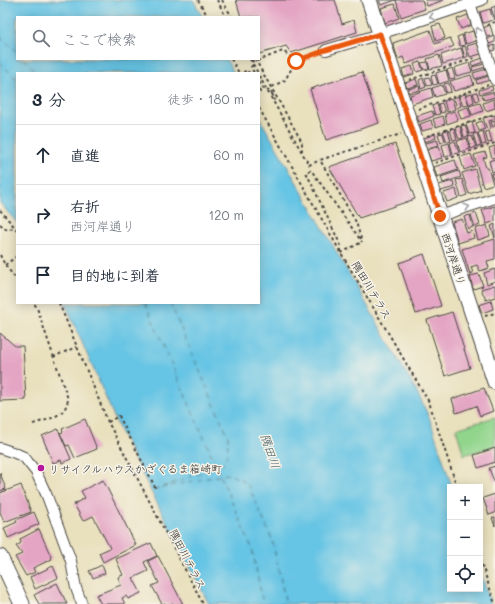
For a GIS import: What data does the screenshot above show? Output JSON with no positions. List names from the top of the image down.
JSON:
{
  "streets": {
    "street": ["西河岸通り"],
    "path": ["隅田川テラス"]
  },
  "water": ["隅田川"],
  "places": ["リサイクルハウスかざぐるま箱崎町"],
  "page": {
    "search": "ここで検索",
    "heading": ["3 分", "徒歩 · 180 m"],
    "list": [
      ["直進", "60 m"],
      ["右折", "西河岸通り", "120 m"],
      "目的地に到着"
    ],
    "map_buttons": ["+", "−"]
  }
}
